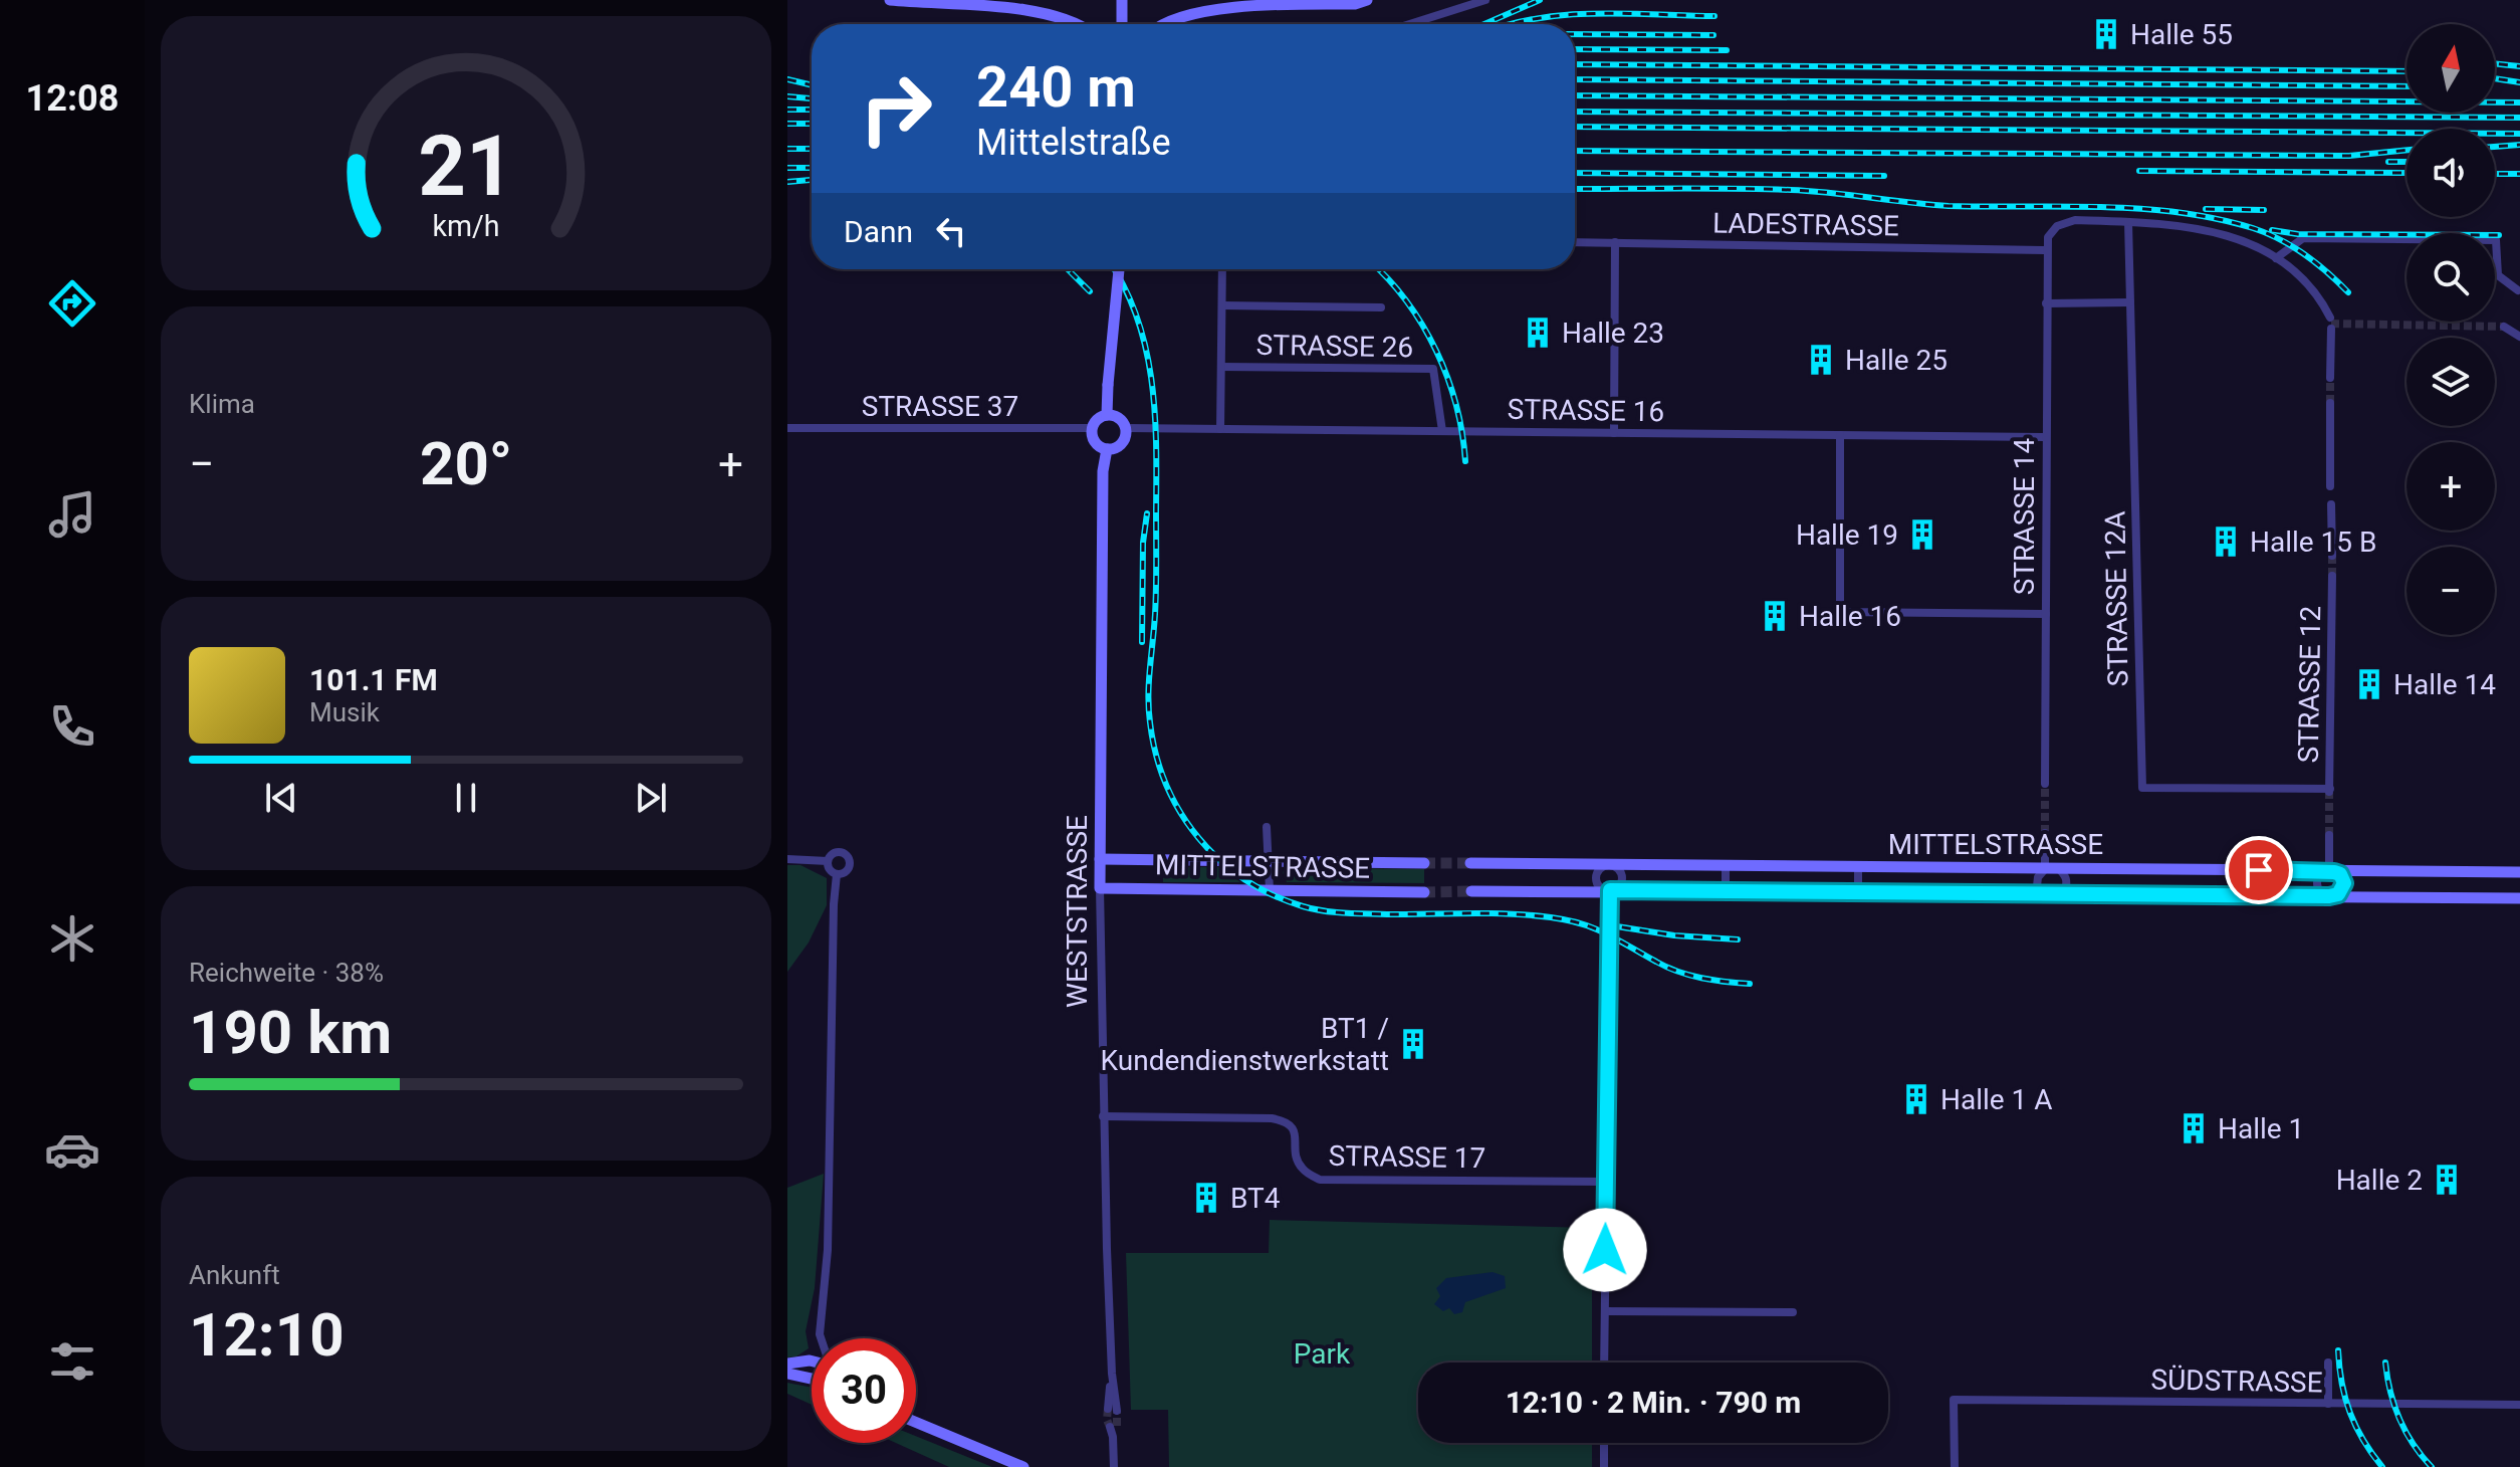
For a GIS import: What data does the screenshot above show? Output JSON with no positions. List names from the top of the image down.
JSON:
{
  "streets": {
    "street": [
      "LADESTRASSE",
      "STRASSE 26",
      "STRASSE 37",
      "STRASSE 16",
      "STRASSE 14",
      "STRASSE 12A",
      "STRASSE 12",
      "MITTELSTRASSE",
      "WESTSTRASSE",
      "STRASSE 17",
      "SÜDSTRASSE"
    ]
  },
  "crossings": [
    ["LADESTRASSE", "STRASSE 14"],
    ["STRASSE 26", "STRASSE 16"],
    ["STRASSE 37", "STRASSE 16"],
    ["STRASSE 37", "WESTSTRASSE"],
    ["STRASSE 16", "STRASSE 14"],
    ["STRASSE 16", "WESTSTRASSE"],
    ["STRASSE 12A", "STRASSE 12"],
    ["MITTELSTRASSE", "WESTSTRASSE"],
    ["WESTSTRASSE", "STRASSE 17"]
  ],
  "parks": ["Park"],
  "places": {
    "building": [
      "Halle 55",
      "Halle 23",
      "Halle 25",
      "Halle 19",
      "Halle 15 B",
      "Halle 16",
      "Halle 14",
      "BT1 / Kundendienstwerkstatt",
      "Halle 1 A",
      "Halle 1",
      "Halle 2",
      "BT4"
    ]
  },
  "north": "top",
  "page": {
    "tabs": "12:08",
    "map_buttons": ["+", "−"],
    "turn": ["240 m", "Mittelstraße"],
    "then": "Dann",
    "tile": [
      "Klima",
      ["Reichweite · 38%", "190 km"],
      ["Ankunft", "12:10"]
    ],
    "heat": ["−", "20°", "+"],
    "song": ["101.1 FM", "Musik"],
    "limit": "30",
    "trip": "12:10 · 2 Min. · 790 m",
    "gauge": ["21", "km/h"]
  }
}
